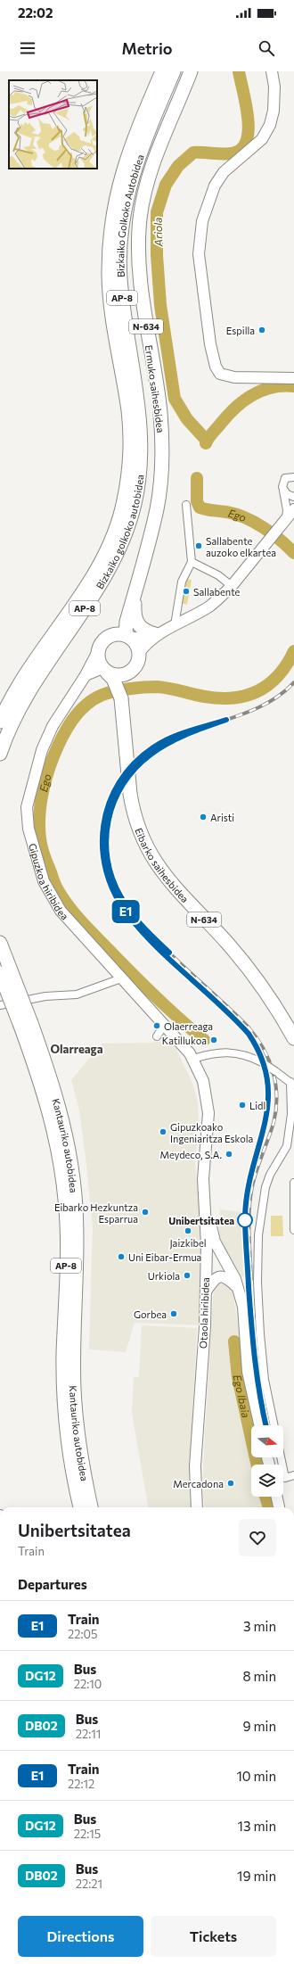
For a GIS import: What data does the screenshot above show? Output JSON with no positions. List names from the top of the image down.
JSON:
{
  "streets": {
    "highway": [
      "Bizkaiko Golkoko Autobidea",
      "AP-8",
      "N-634",
      "Ermuko saihesbidea",
      "Bizkaiko golkoko autobidea",
      "Eibarko saihesbidea",
      "Kantauriko autobidea"
    ],
    "street": ["Gipuzkoa hiribidea", "Otaola hiribidea"]
  },
  "crossings": [
    ["Bizkaiko Golkoko Autobidea", "Bizkaiko golkoko autobidea"],
    ["Eibarko saihesbidea", "Gipuzkoa hiribidea"],
    ["Gipuzkoa hiribidea", "Otaola hiribidea"]
  ],
  "districts": ["Olarreaga"],
  "water": ["Ariola", "Ego", "Ego Ibaia"],
  "places": [
    "Espilla",
    "Sallabente auzoko elkartea",
    "Sallabente",
    "Aristi",
    "Olaerreaga",
    "Katillukoa",
    "Lidl",
    "Gipuzkoako Ingeniaritza Eskola",
    "Meydeco, S.A.",
    "Eibarko Hezkuntza Esparrua",
    "Unibertsitatea",
    "Jaizkibel",
    "Uni Eibar-Ermua",
    "Urkiola",
    "Gorbea",
    "Mercadona"
  ],
  "north": "right",
  "page": {
    "status": "22:02",
    "header": "Metrio",
    "on_map": "E1",
    "heading": [
      ["Unibertsitatea", "Train"],
      "Departures"
    ],
    "list": [
      {
        "mark": "E1",
        "name": "Train",
        "note": "22:05",
        "value": "3 min"
      },
      {
        "mark": "DG12",
        "name": "Bus",
        "note": "22:10",
        "value": "8 min"
      },
      {
        "mark": "DB02",
        "name": "Bus",
        "note": "22:11",
        "value": "9 min"
      },
      {
        "mark": "E1",
        "name": "Train",
        "note": "22:12",
        "value": "10 min"
      },
      {
        "mark": "DG12",
        "name": "Bus",
        "note": "22:15",
        "value": "13 min"
      },
      {
        "mark": "DB02",
        "name": "Bus",
        "note": "22:21",
        "value": "19 min"
      }
    ],
    "buttons": ["Directions", "Tickets"]
  }
}
